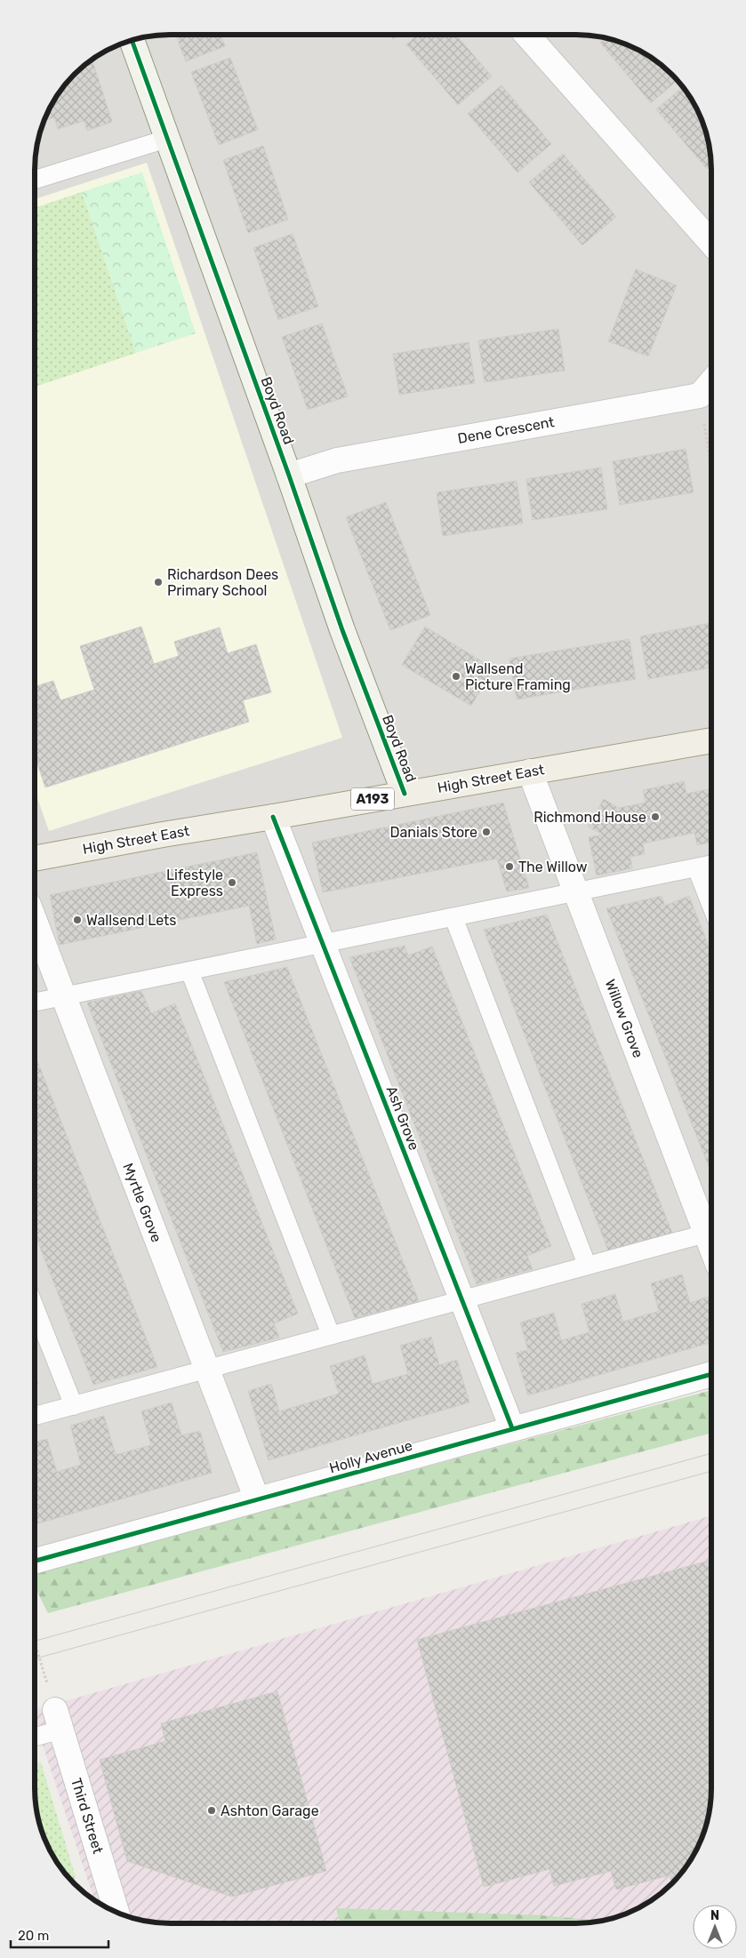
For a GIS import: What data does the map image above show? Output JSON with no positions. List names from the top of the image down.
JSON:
{
  "streets": {
    "main road": ["High Street East", "A193"],
    "street": [
      "Boyd Road",
      "Dene Crescent",
      "Willow Grove",
      "Ash Grove",
      "Myrtle Grove",
      "Holly Avenue",
      "Third Street"
    ]
  },
  "crossings": [
    ["Boyd Road", "Dene Crescent"],
    ["Boyd Road", "High Street East"],
    ["High Street East", "Willow Grove"],
    ["High Street East", "Ash Grove"],
    ["Ash Grove", "Holly Avenue"],
    ["Myrtle Grove", "Holly Avenue"]
  ],
  "places": [
    "Richardson Dees Primary School",
    "Wallsend Picture Framing",
    "Richmond House",
    "Danials Store",
    "The Willow",
    "Lifestyle Express",
    "Wallsend Lets",
    "Ashton Garage"
  ],
  "scale_bar": "20 m",
  "north": "top"
}
